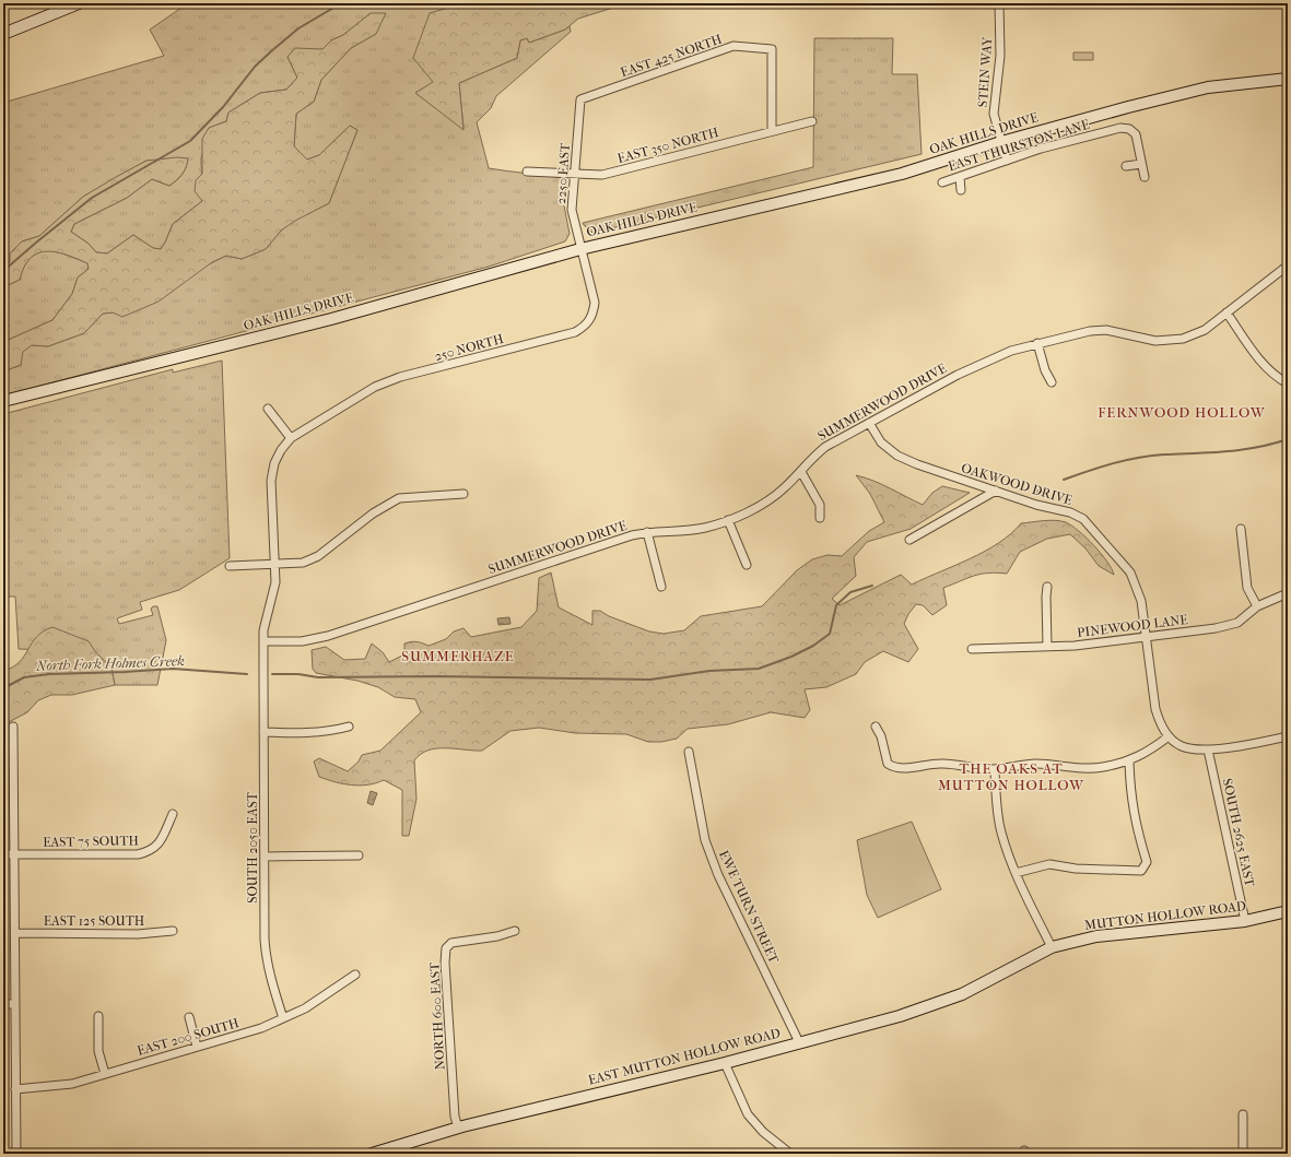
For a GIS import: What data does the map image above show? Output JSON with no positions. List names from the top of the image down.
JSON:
{
  "streets": {
    "main road": ["OAK HILLS DRIVE", "MUTTON HOLLOW ROAD", "EAST MUTTON HOLLOW ROAD"],
    "street": [
      "EAST 425 NORTH",
      "STEIN WAY",
      "EAST 350 NORTH",
      "EAST THURSTON LANE",
      "2250 EAST",
      "250 NORTH",
      "SUMMERWOOD DRIVE",
      "OAKWOOD DRIVE",
      "PINEWOOD LANE",
      "SOUTH 2625 EAST",
      "EAST 75 SOUTH",
      "SOUTH 2050 EAST",
      "EWE TURN STREET",
      "EAST 125 SOUTH",
      "NORTH 600 EAST",
      "EAST 200 SOUTH"
    ]
  },
  "crossings": [
    ["EAST 425 NORTH", "EAST 350 NORTH"],
    ["EAST 425 NORTH", "2250 EAST"],
    ["STEIN WAY", "OAK HILLS DRIVE"],
    ["STEIN WAY", "EAST THURSTON LANE"],
    ["OAK HILLS DRIVE", "2250 EAST"],
    ["OAK HILLS DRIVE", "250 NORTH"],
    ["EAST 350 NORTH", "2250 EAST"],
    ["2250 EAST", "250 NORTH"],
    ["250 NORTH", "SOUTH 2050 EAST"],
    ["SUMMERWOOD DRIVE", "OAKWOOD DRIVE"],
    ["SUMMERWOOD DRIVE", "SOUTH 2050 EAST"],
    ["OAKWOOD DRIVE", "PINEWOOD LANE"],
    ["SOUTH 2625 EAST", "MUTTON HOLLOW ROAD"],
    ["SOUTH 2050 EAST", "EAST 200 SOUTH"],
    ["EWE TURN STREET", "EAST MUTTON HOLLOW ROAD"],
    ["MUTTON HOLLOW ROAD", "EAST MUTTON HOLLOW ROAD"],
    ["NORTH 600 EAST", "EAST MUTTON HOLLOW ROAD"]
  ],
  "districts": ["FERNWOOD HOLLOW", "SUMMERHAZE", "THE OAKS AT MUTTON HOLLOW"],
  "water": ["North Fork Holmes Creek"]
}
